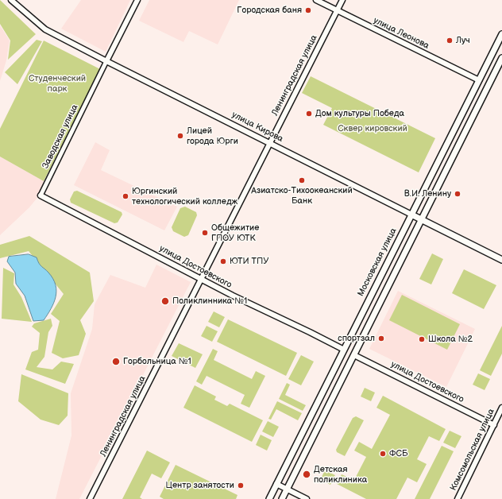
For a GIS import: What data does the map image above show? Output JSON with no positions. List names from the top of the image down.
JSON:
{
  "streets": {
    "main road": ["улица Кирова", "Московская улица"],
    "street": [
      "улица Леонова",
      "Ленинградская улица",
      "Заводская улица",
      "улица Достоевского",
      "Комсомольская улица"
    ]
  },
  "crossings": [
    ["улица Леонова", "Ленинградская улица"],
    ["улица Леонова", "Московская улица"],
    ["Ленинградская улица", "улица Кирова"],
    ["Ленинградская улица", "улица Достоевского"],
    ["улица Кирова", "Заводская улица"],
    ["улица Кирова", "Московская улица"],
    ["Заводская улица", "улица Достоевского"],
    ["Московская улица", "улица Достоевского"],
    ["улица Достоевского", "Комсомольская улица"]
  ],
  "parks": ["Студенческий парк", "Сквер кировский"],
  "places": [
    "Городская баня",
    "Луч",
    "Дом культуры Победа",
    "Лицей города Юрги",
    "Азиатско-Тихоокеанский Банк",
    "В.И. Ленину",
    "Юргинский технологический колледж",
    "Общежитие ГПОУ ЮТК",
    "ЮТИ ТПУ",
    "Поликлинника №1",
    "спортзал",
    "Школа №2",
    "Горбольница №1",
    "ФСБ",
    "Детская поликлиника",
    "Центр занятости"
  ]
}
